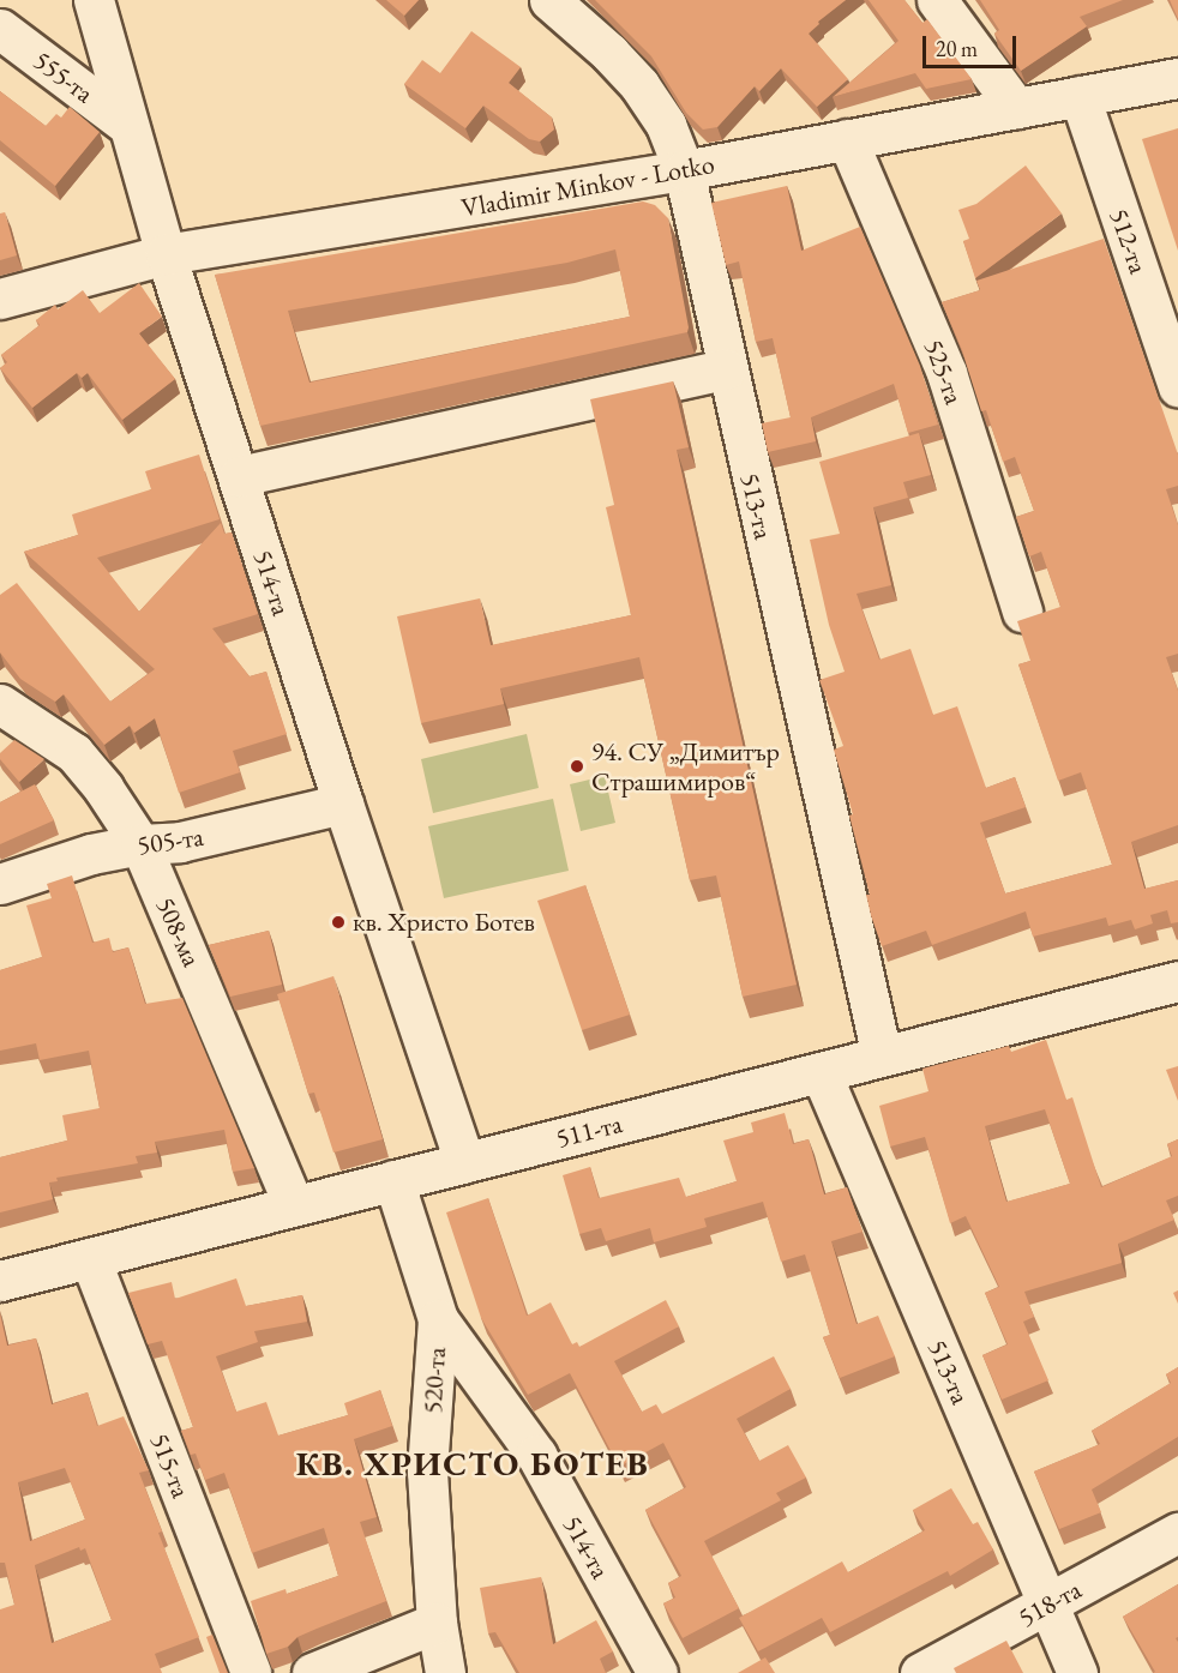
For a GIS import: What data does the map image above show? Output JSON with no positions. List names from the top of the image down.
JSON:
{
  "streets": {
    "street": [
      "555-та",
      "Vladimir Minkov - Lotko",
      "512-та",
      "525-та",
      "513-та",
      "514-та",
      "505-та",
      "508-ма",
      "511-та",
      "520-та",
      "515-та",
      "518-та"
    ]
  },
  "crossings": [
    ["555-та", "514-та"],
    ["Vladimir Minkov - Lotko", "512-та"],
    ["Vladimir Minkov - Lotko", "525-та"],
    ["Vladimir Minkov - Lotko", "513-та"],
    ["Vladimir Minkov - Lotko", "514-та"],
    ["513-та", "511-та"],
    ["513-та", "518-та"],
    ["514-та", "505-та"],
    ["514-та", "511-та"],
    ["514-та", "520-та"],
    ["505-та", "508-ма"],
    ["508-ма", "511-та"],
    ["511-та", "520-та"],
    ["511-та", "515-та"]
  ],
  "districts": ["КВ. ХРИСТО БОТЕВ"],
  "places": ["94. СУ „Димитър Страшимиров“", "кв. Христо Ботев"],
  "scale_bar": "20 m"
}
